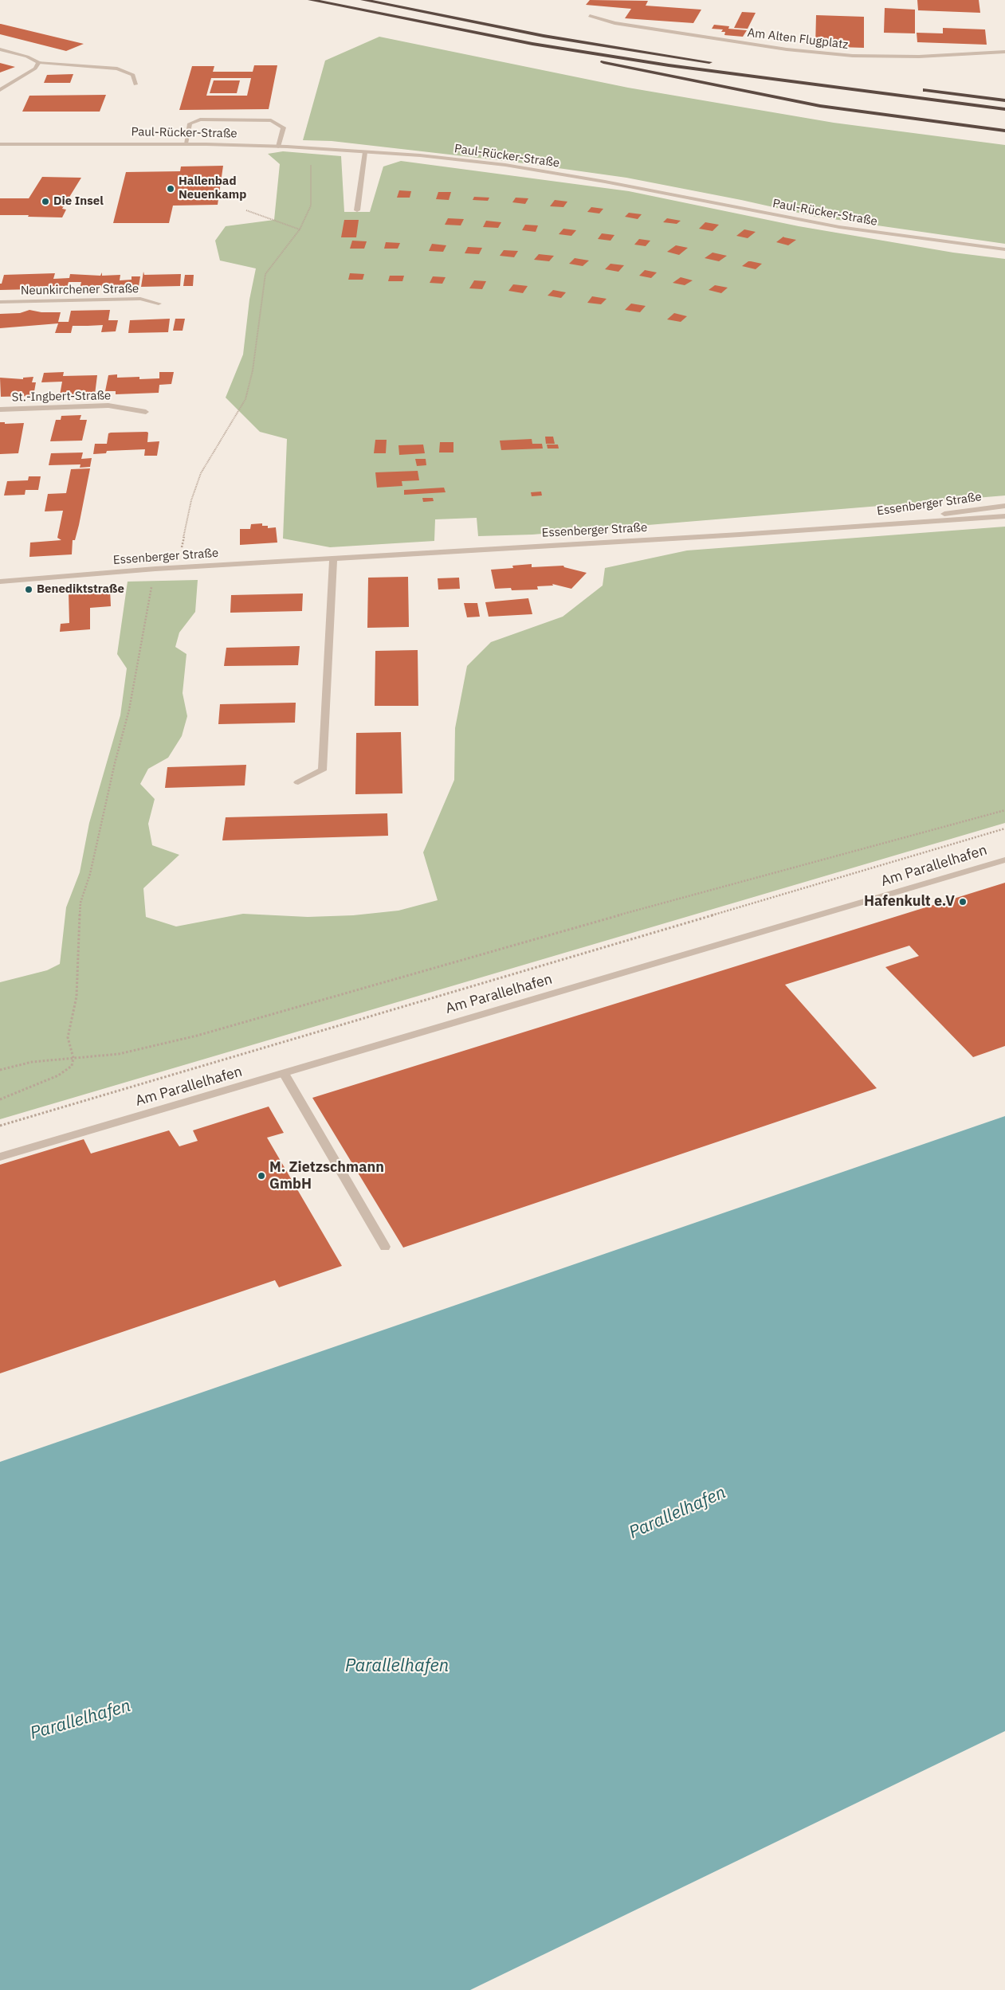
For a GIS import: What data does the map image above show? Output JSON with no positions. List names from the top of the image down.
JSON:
{
  "streets": {
    "street": [
      "Am Alten Flugplatz",
      "Paul-Rücker-Straße",
      "Neunkirchener Straße",
      "St.-Ingbert-Straße",
      "Essenberger Straße",
      "Am Parallelhafen"
    ]
  },
  "water": ["Parallelhafen"],
  "places": [
    "Hallenbad Neuenkamp",
    "Die Insel",
    "Benediktstraße",
    "Hafenkult e.V",
    "M. Zietzschmann GmbH"
  ]
}
